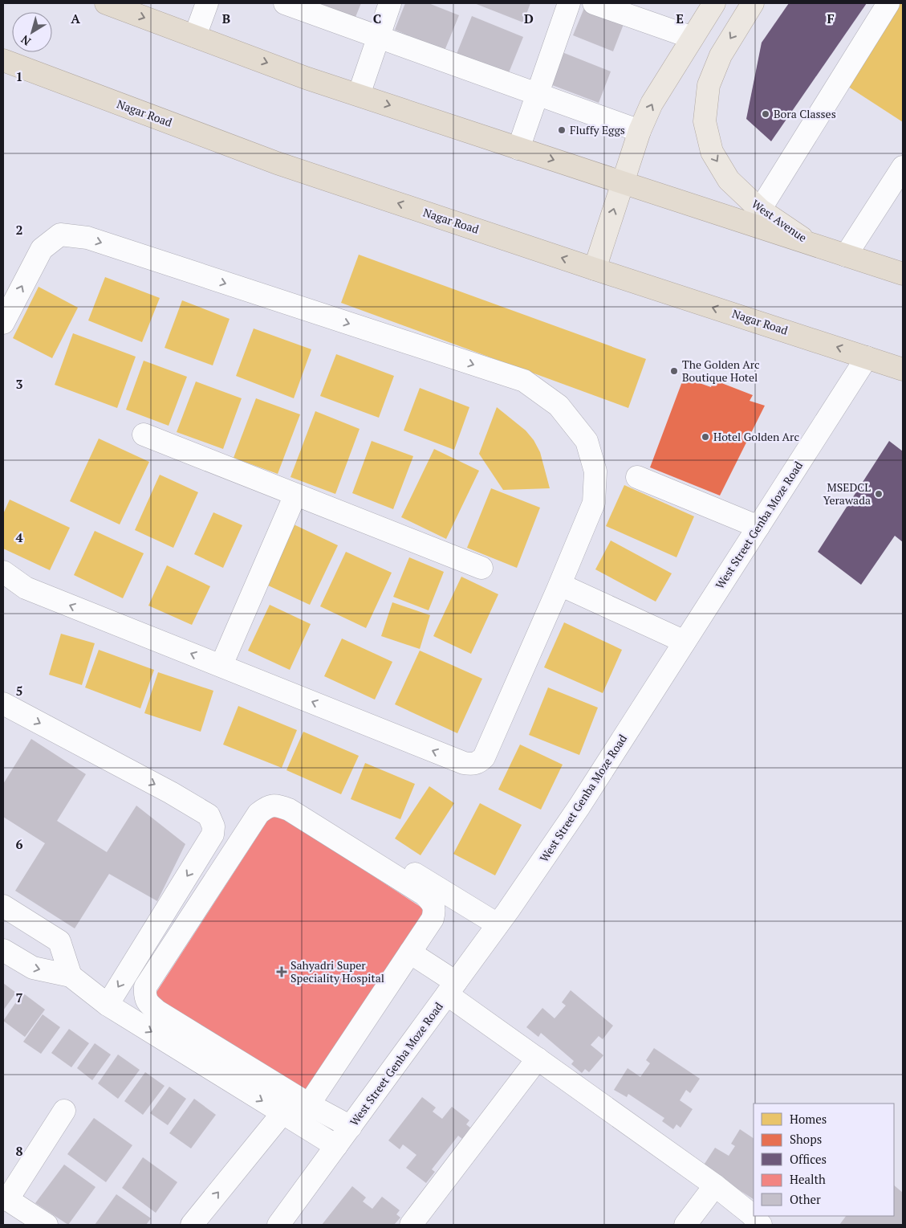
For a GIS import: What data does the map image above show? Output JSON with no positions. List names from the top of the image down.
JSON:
{
  "streets": {
    "highway": ["Nagar Road"],
    "main road": ["West Avenue"],
    "street": ["West Street Genba Moze Road"]
  },
  "crossings": [
    ["Nagar Road", "West Street Genba Moze Road"]
  ],
  "places": {
    "other": [
      "Bora Classes",
      "Fluffy Eggs",
      "The Golden Arc Boutique Hotel",
      "Hotel Golden Arc",
      "MSEDCL Yerawada"
    ],
    "health": ["Sahyadri Super Speciality Hospital"]
  },
  "legend": [
    "Homes",
    "Shops",
    "Offices",
    "Health",
    "Other"
  ],
  "north": "bottom left",
  "grid": {
    "columns": [
      "A",
      "B",
      "C",
      "D",
      "E",
      "F"
    ],
    "rows": [
      "1",
      "2",
      "3",
      "4",
      "5",
      "6",
      "7",
      "8"
    ]
  }
}
